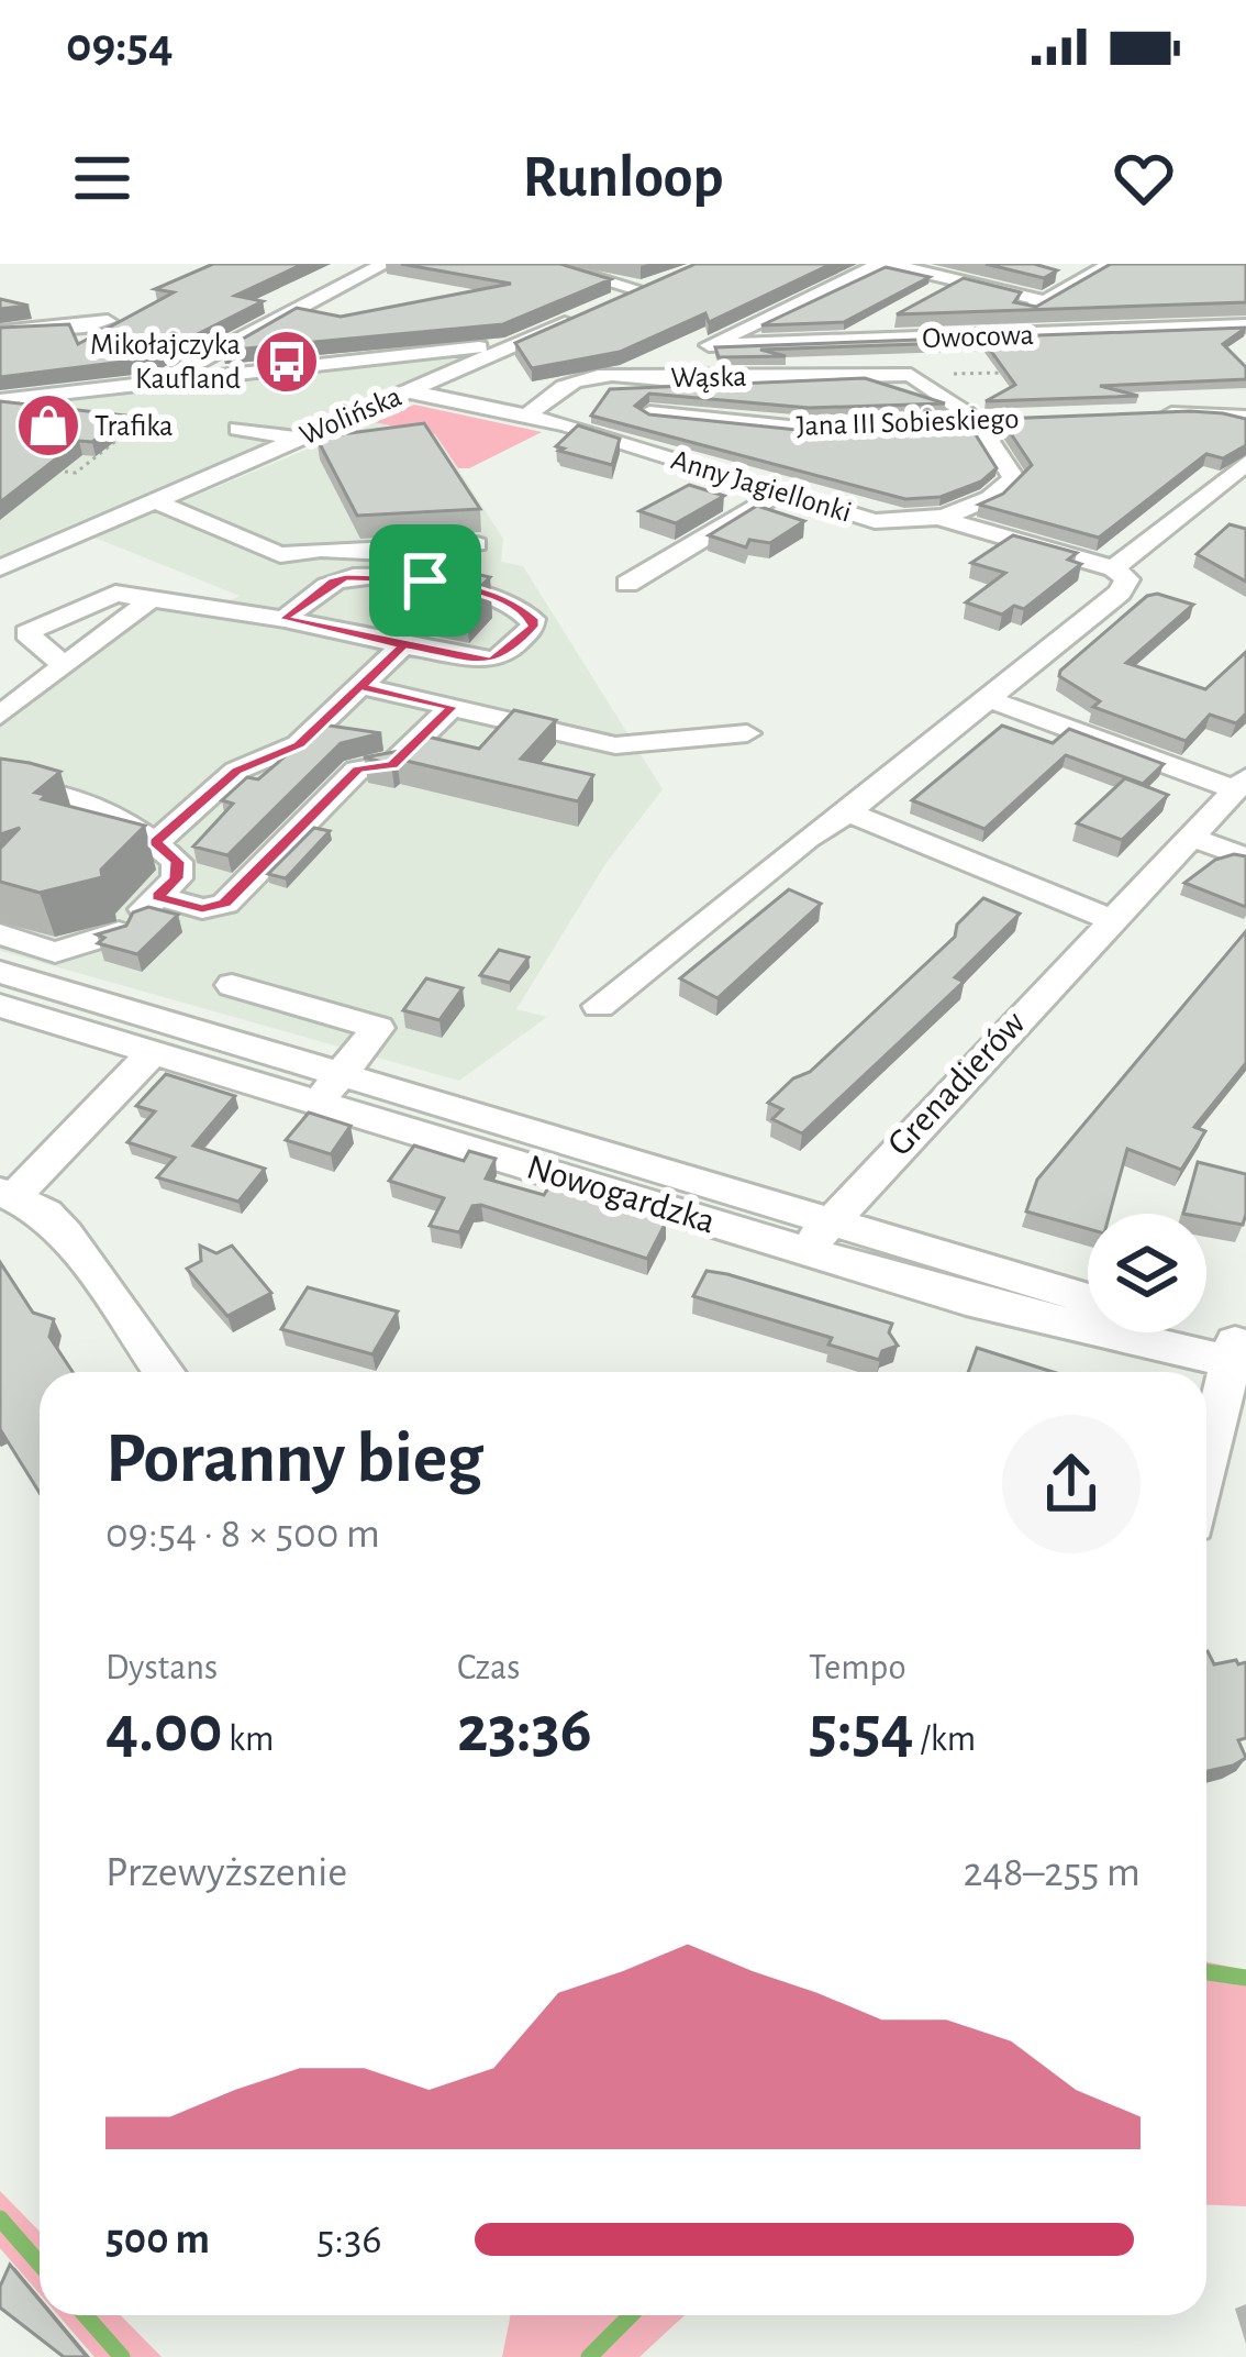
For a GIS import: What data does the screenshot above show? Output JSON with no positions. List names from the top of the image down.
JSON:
{
  "streets": {
    "street": [
      "Owocowa",
      "Wąska",
      "Wolińska",
      "Jana III Sobieskiego",
      "Anny Jagiellonki",
      "Grenadierów",
      "Nowogardzka"
    ]
  },
  "crossings": [
    ["Wąska", "Jana III Sobieskiego"],
    ["Wąska", "Anny Jagiellonki"],
    ["Wolińska", "Anny Jagiellonki"],
    ["Grenadierów", "Nowogardzka"]
  ],
  "places": {
    "bus stop": ["Mikołajczyka Kaufland"],
    "shop": ["Trafika"]
  },
  "page": {
    "status": "09:54",
    "header": "Runloop",
    "heading": ["Poranny bieg", "09:54 · 8 × 500 m"],
    "stats": [
      ["Dystans", "4.00 km"],
      ["Czas", "23:36"],
      ["Tempo", "5:54 /km"]
    ],
    "chart": ["Przewyższenie", "248–255 m"],
    "list": [
      {
        "name": "500 m",
        "note": "5:36"
      }
    ]
  }
}
